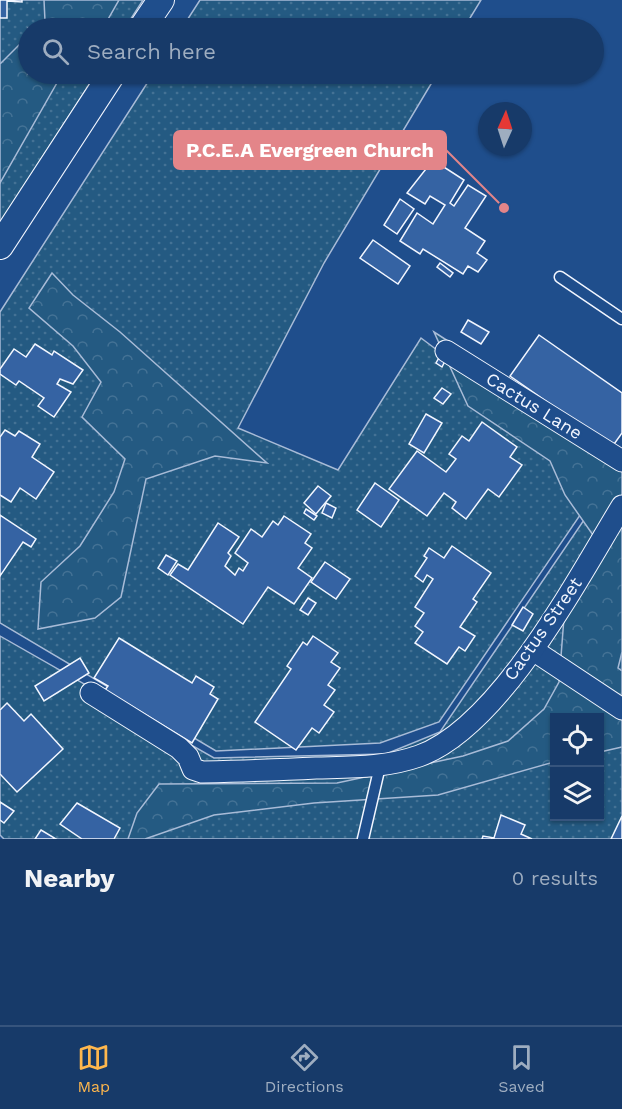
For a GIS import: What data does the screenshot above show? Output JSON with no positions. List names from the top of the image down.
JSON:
{
  "streets": {
    "street": ["Cactus Lane", "Cactus Street"]
  },
  "places": ["P.C.E.A Evergreen Church"],
  "north": "top",
  "page": {
    "search": "Search here",
    "heading": ["Nearby", "0 results"],
    "nav": ["Map", "Directions", "Saved"]
  }
}
